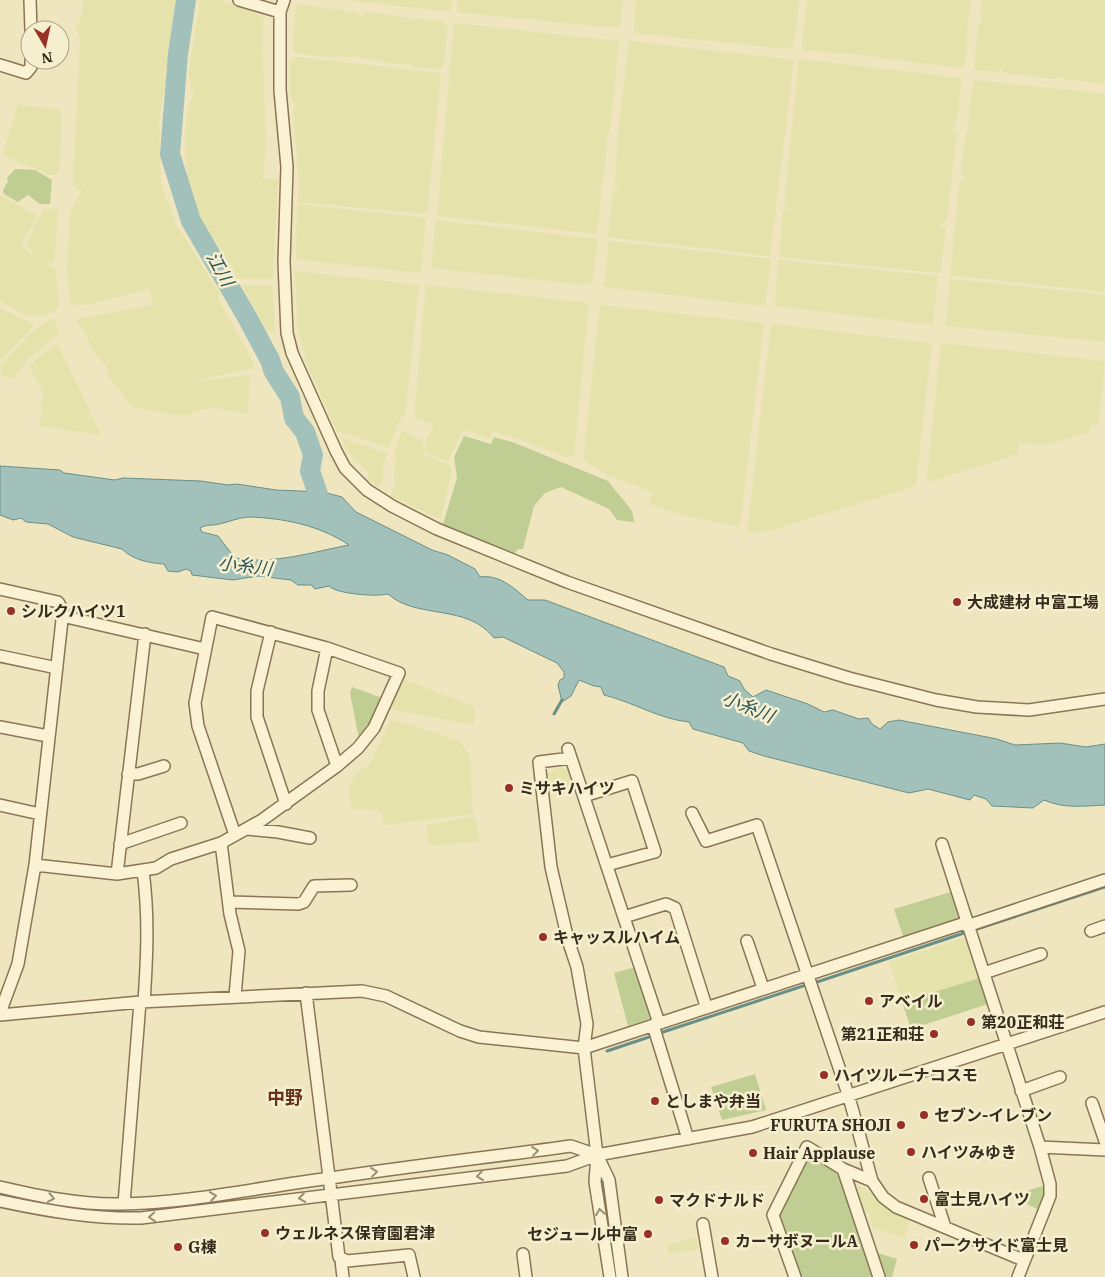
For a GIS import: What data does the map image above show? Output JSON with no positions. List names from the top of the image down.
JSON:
{
  "districts": ["中野"],
  "water": ["江川", "小糸川"],
  "places": [
    "大成建材 中富工場",
    "シルクハイツ1",
    "ミサキハイツ",
    "キャッスルハイム",
    "アベイル",
    "第20正和荘",
    "第21正和荘",
    "ハイツルーナコスモ",
    "としまや弁当",
    "セブン-イレブン",
    "FURUTA SHOJI",
    "ハイツみゆき",
    "Hair Applause",
    "富士見ハイツ",
    "マクドナルド",
    "ウェルネス保育園君津",
    "セジュール中富",
    "カーサボヌールA",
    "パークサイド富士見",
    "G棟"
  ],
  "north": "bottom"
}
